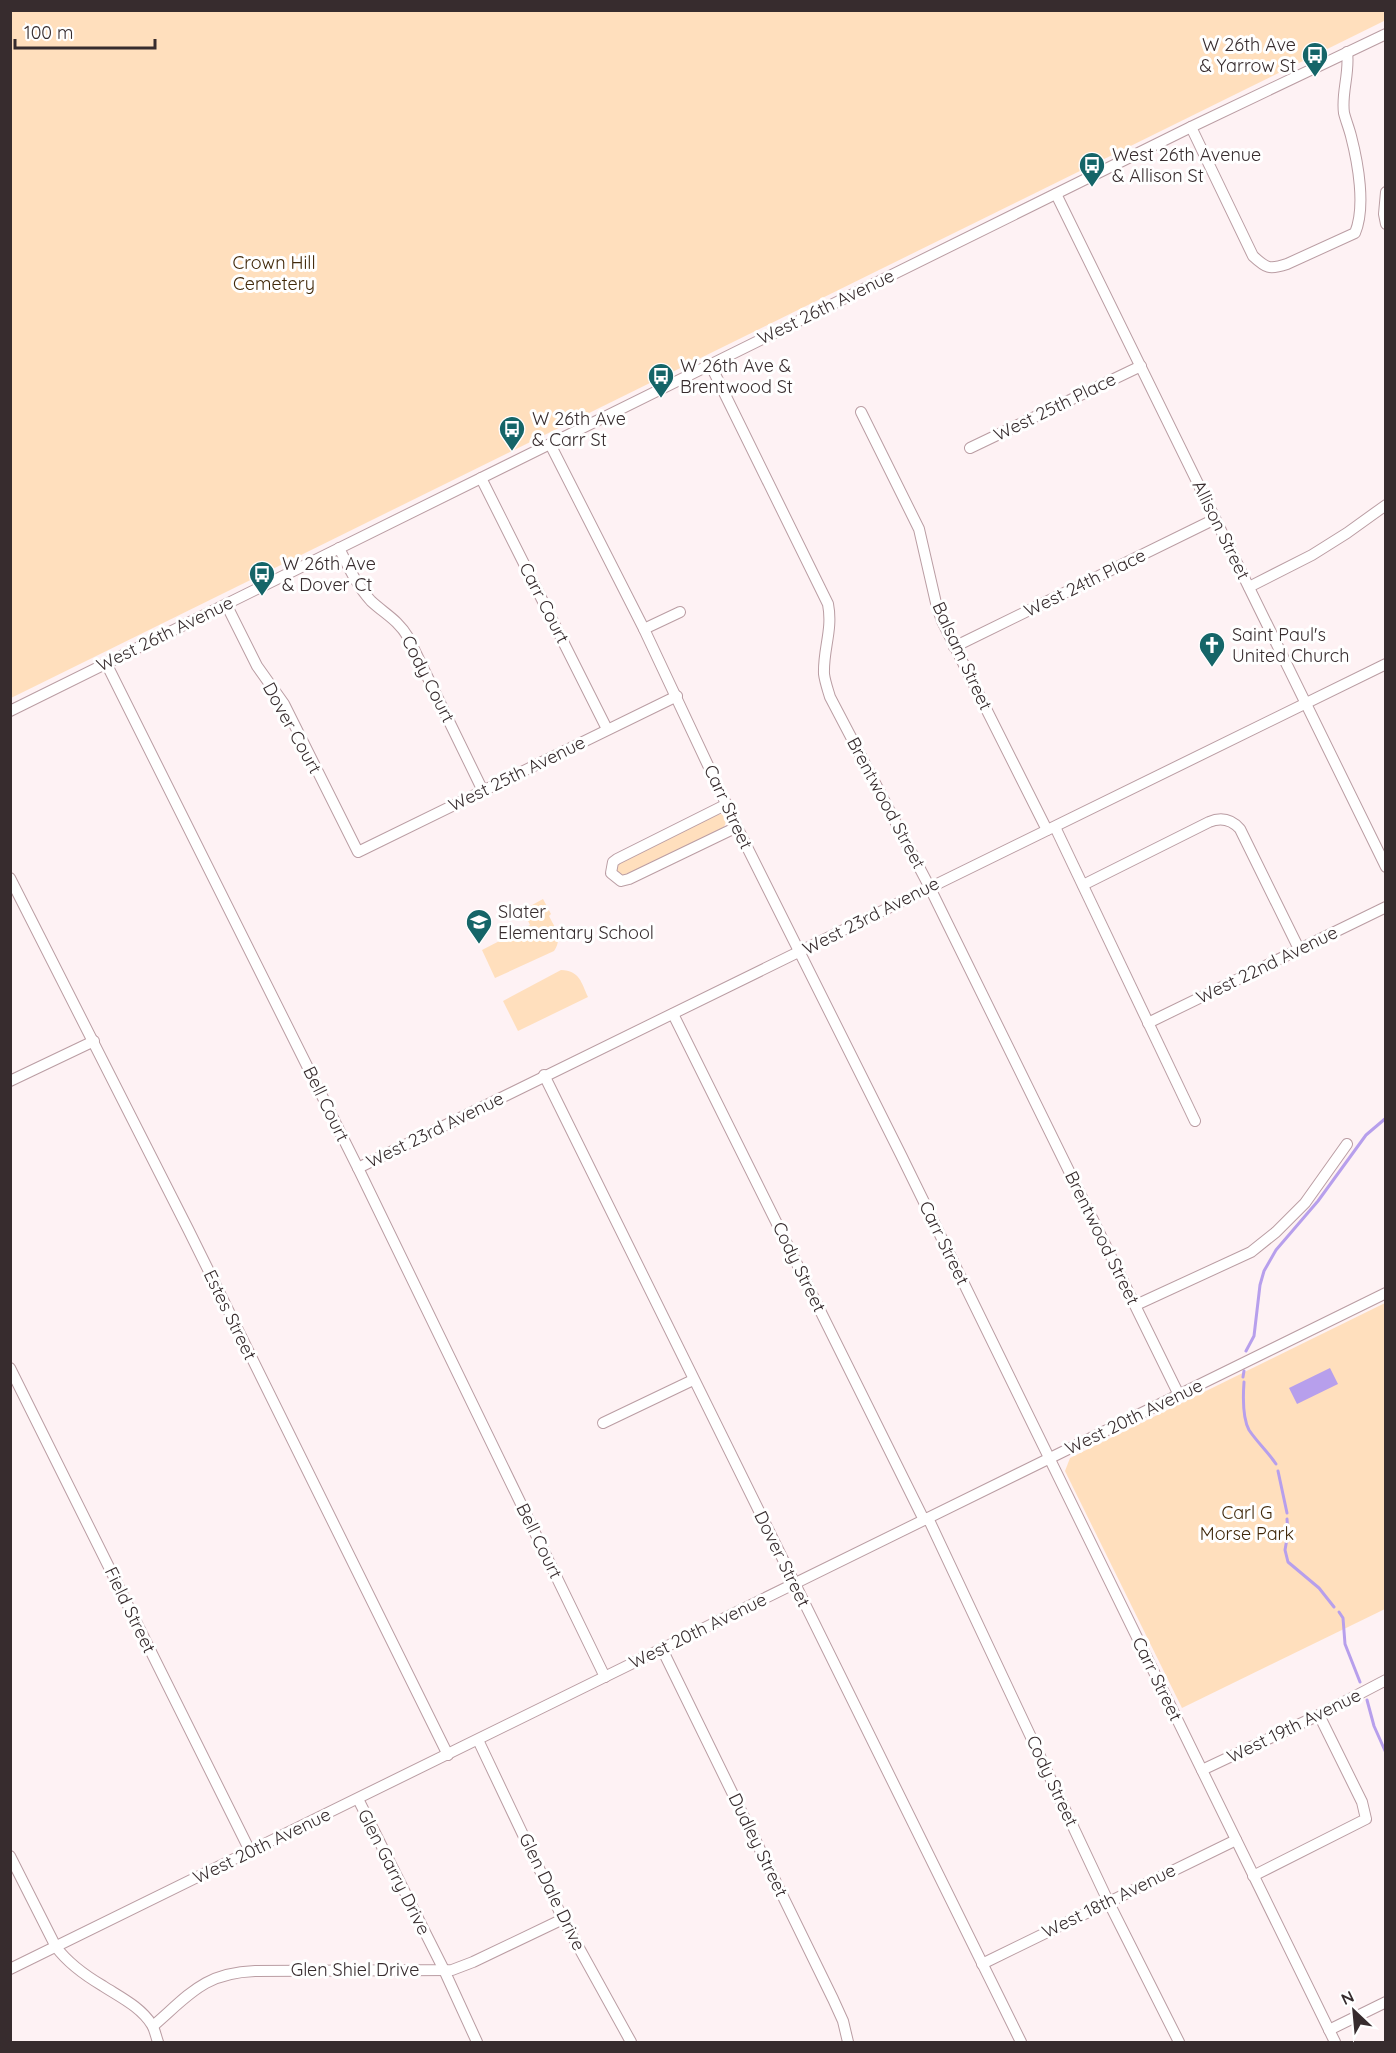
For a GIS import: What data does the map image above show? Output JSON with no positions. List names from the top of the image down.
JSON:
{
  "streets": {
    "street": [
      "West 26th Avenue",
      "West 25th Place",
      "Allison Street",
      "West 24th Place",
      "Carr Court",
      "Balsam Street",
      "Cody Court",
      "Dover Court",
      "West 25th Avenue",
      "Brentwood Street",
      "Carr Street",
      "West 23rd Avenue",
      "West 22nd Avenue",
      "Bell Court",
      "Cody Street",
      "Estes Street",
      "West 20th Avenue",
      "Dover Street",
      "Field Street",
      "West 19th Avenue",
      "Dudley Street",
      "Glen Garry Drive",
      "Glen Dale Drive",
      "West 18th Avenue",
      "Glen Shiel Drive"
    ]
  },
  "crossings": [
    ["West 26th Avenue", "Allison Street"],
    ["West 26th Avenue", "Carr Court"],
    ["West 26th Avenue", "Cody Court"],
    ["West 26th Avenue", "Dover Court"],
    ["West 26th Avenue", "Brentwood Street"],
    ["West 26th Avenue", "Carr Street"],
    ["West 26th Avenue", "Bell Court"],
    ["West 25th Place", "Allison Street"],
    ["Allison Street", "West 24th Place"],
    ["Allison Street", "West 23rd Avenue"],
    ["West 24th Place", "Balsam Street"],
    ["Carr Court", "West 25th Avenue"],
    ["Balsam Street", "West 23rd Avenue"],
    ["Balsam Street", "West 22nd Avenue"],
    ["Cody Court", "West 25th Avenue"],
    ["Dover Court", "West 25th Avenue"],
    ["West 25th Avenue", "Carr Street"],
    ["Brentwood Street", "West 23rd Avenue"],
    ["Brentwood Street", "West 20th Avenue"],
    ["Carr Street", "West 23rd Avenue"],
    ["Carr Street", "West 20th Avenue"],
    ["Carr Street", "West 19th Avenue"],
    ["Carr Street", "West 18th Avenue"],
    ["West 23rd Avenue", "Bell Court"],
    ["West 23rd Avenue", "Cody Street"],
    ["West 23rd Avenue", "Dover Street"],
    ["Bell Court", "West 20th Avenue"],
    ["Cody Street", "West 20th Avenue"],
    ["Cody Street", "West 18th Avenue"],
    ["Estes Street", "West 20th Avenue"],
    ["West 20th Avenue", "Dover Street"],
    ["West 20th Avenue", "Field Street"],
    ["West 20th Avenue", "Dudley Street"],
    ["West 20th Avenue", "Glen Garry Drive"],
    ["West 20th Avenue", "Glen Dale Drive"],
    ["Dover Street", "West 18th Avenue"],
    ["Glen Garry Drive", "Glen Shiel Drive"],
    ["Glen Dale Drive", "Glen Shiel Drive"]
  ],
  "parks": ["Crown Hill Cemetery", "Carl G Morse Park"],
  "places": {
    "bus stop": [
      "W 26th Ave & Yarrow St",
      "West 26th Avenue & Allison St",
      "W 26th Ave & Brentwood St",
      "W 26th Ave & Carr St",
      "W 26th Ave & Dover Ct"
    ],
    "church": ["Saint Paul's United Church"],
    "school or university": ["Slater Elementary School"]
  },
  "scale_bar": "100 m",
  "north": "top left"
}
